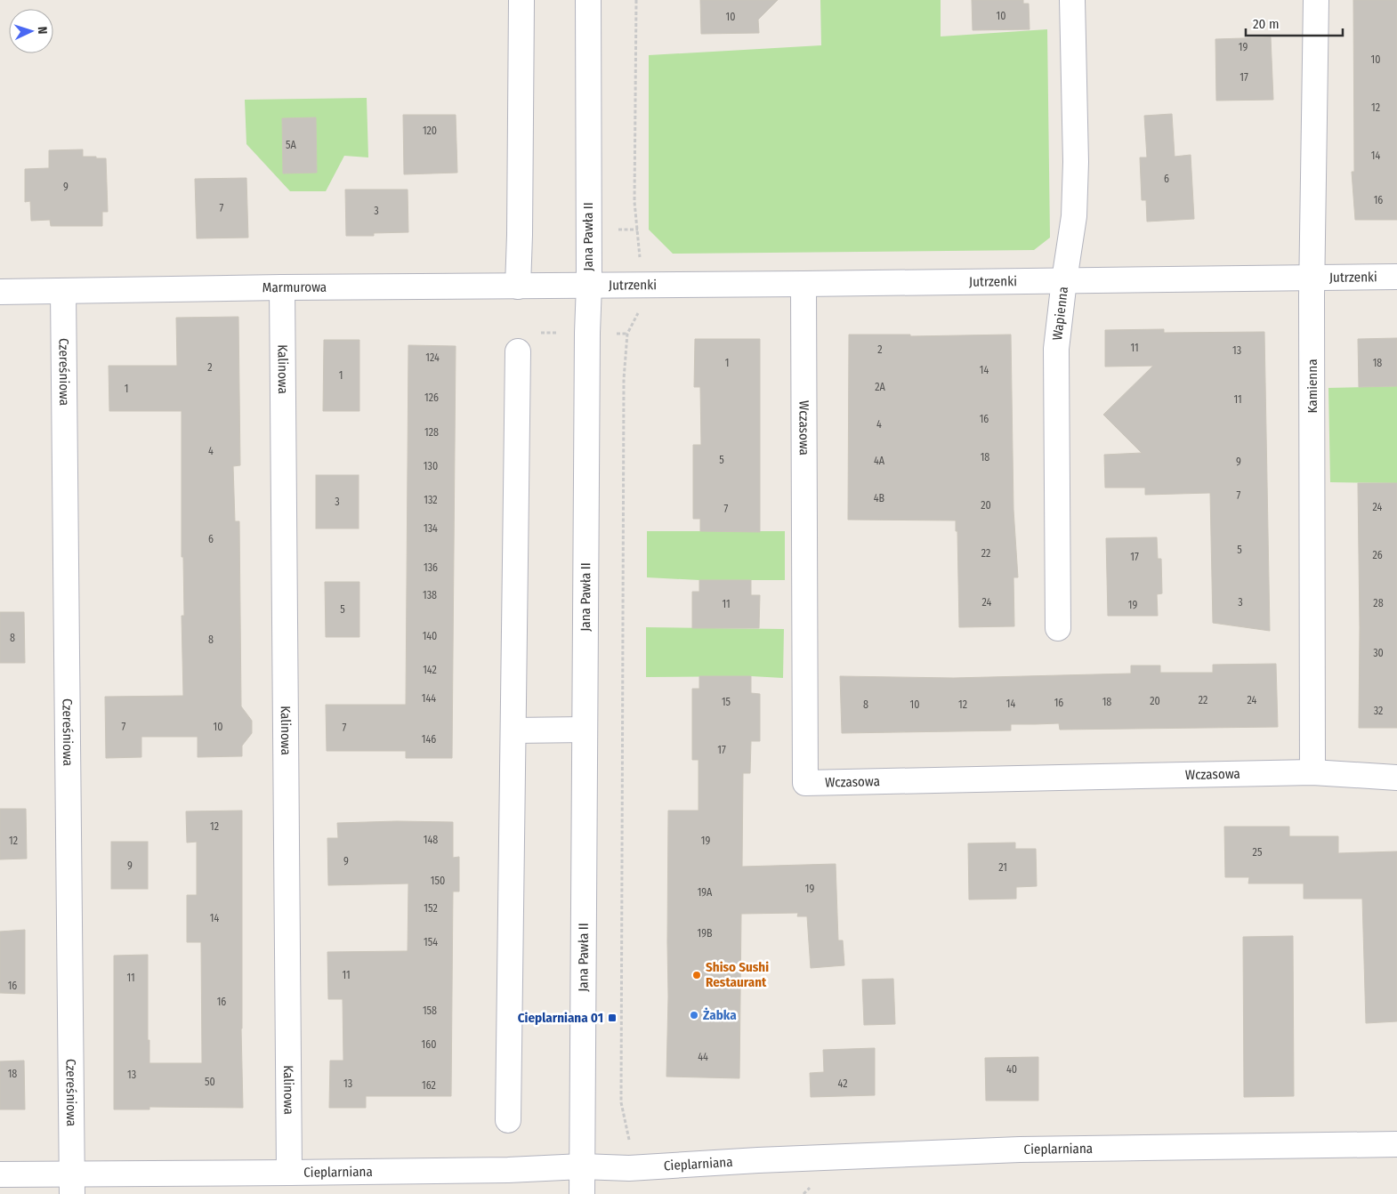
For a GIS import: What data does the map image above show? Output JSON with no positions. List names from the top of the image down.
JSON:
{
  "streets": {
    "street": [
      "Jana Pawła II",
      "Jutrzenki",
      "Marmurowa",
      "Wapienna",
      "Kalinowa",
      "Czereśniowa",
      "Kamienna",
      "Wczasowa",
      "Cieplarniana"
    ]
  },
  "crossings": [
    ["Jana Pawła II", "Jutrzenki"],
    ["Jana Pawła II", "Marmurowa"],
    ["Jana Pawła II", "Cieplarniana"],
    ["Jutrzenki", "Marmurowa"],
    ["Jutrzenki", "Wapienna"],
    ["Jutrzenki", "Kamienna"],
    ["Jutrzenki", "Wczasowa"],
    ["Marmurowa", "Kalinowa"],
    ["Marmurowa", "Czereśniowa"],
    ["Kalinowa", "Cieplarniana"],
    ["Czereśniowa", "Cieplarniana"],
    ["Kamienna", "Wczasowa"]
  ],
  "places": {
    "other": ["Shiso Sushi Restaurant", "Żabka"],
    "transit": ["Cieplarniana 01"]
  },
  "house_numbers": [
    "10",
    "10",
    "19",
    "10",
    "17",
    "12",
    "120",
    "5A",
    "14",
    "6",
    "9",
    "16",
    "7",
    "3",
    "11",
    "2",
    "13",
    "124",
    "1",
    "18",
    "2",
    "14",
    "1",
    "2A",
    "1",
    "126",
    "11",
    "16",
    "4",
    "128",
    "4",
    "18",
    "5",
    "4A",
    "9",
    "130",
    "7",
    "4B",
    "132",
    "3",
    "20",
    "24",
    "7",
    "134",
    "6",
    "5",
    "22",
    "26",
    "17",
    "136",
    "138",
    "24",
    "3",
    "28",
    "11",
    "19",
    "5",
    "140",
    "8",
    "8",
    "30",
    "142",
    "144",
    "22",
    "24",
    "20",
    "15",
    "18",
    "16",
    "14",
    "8",
    "10",
    "12",
    "32",
    "7",
    "10",
    "7",
    "146",
    "17",
    "12",
    "148",
    "12",
    "19",
    "25",
    "9",
    "9",
    "21",
    "150",
    "19",
    "19A",
    "152",
    "14",
    "19B",
    "154",
    "11",
    "11",
    "16",
    "16",
    "158",
    "160",
    "44",
    "40",
    "18",
    "13",
    "50",
    "13",
    "42",
    "162"
  ],
  "scale_bar": "20 m",
  "north": "right"
}
